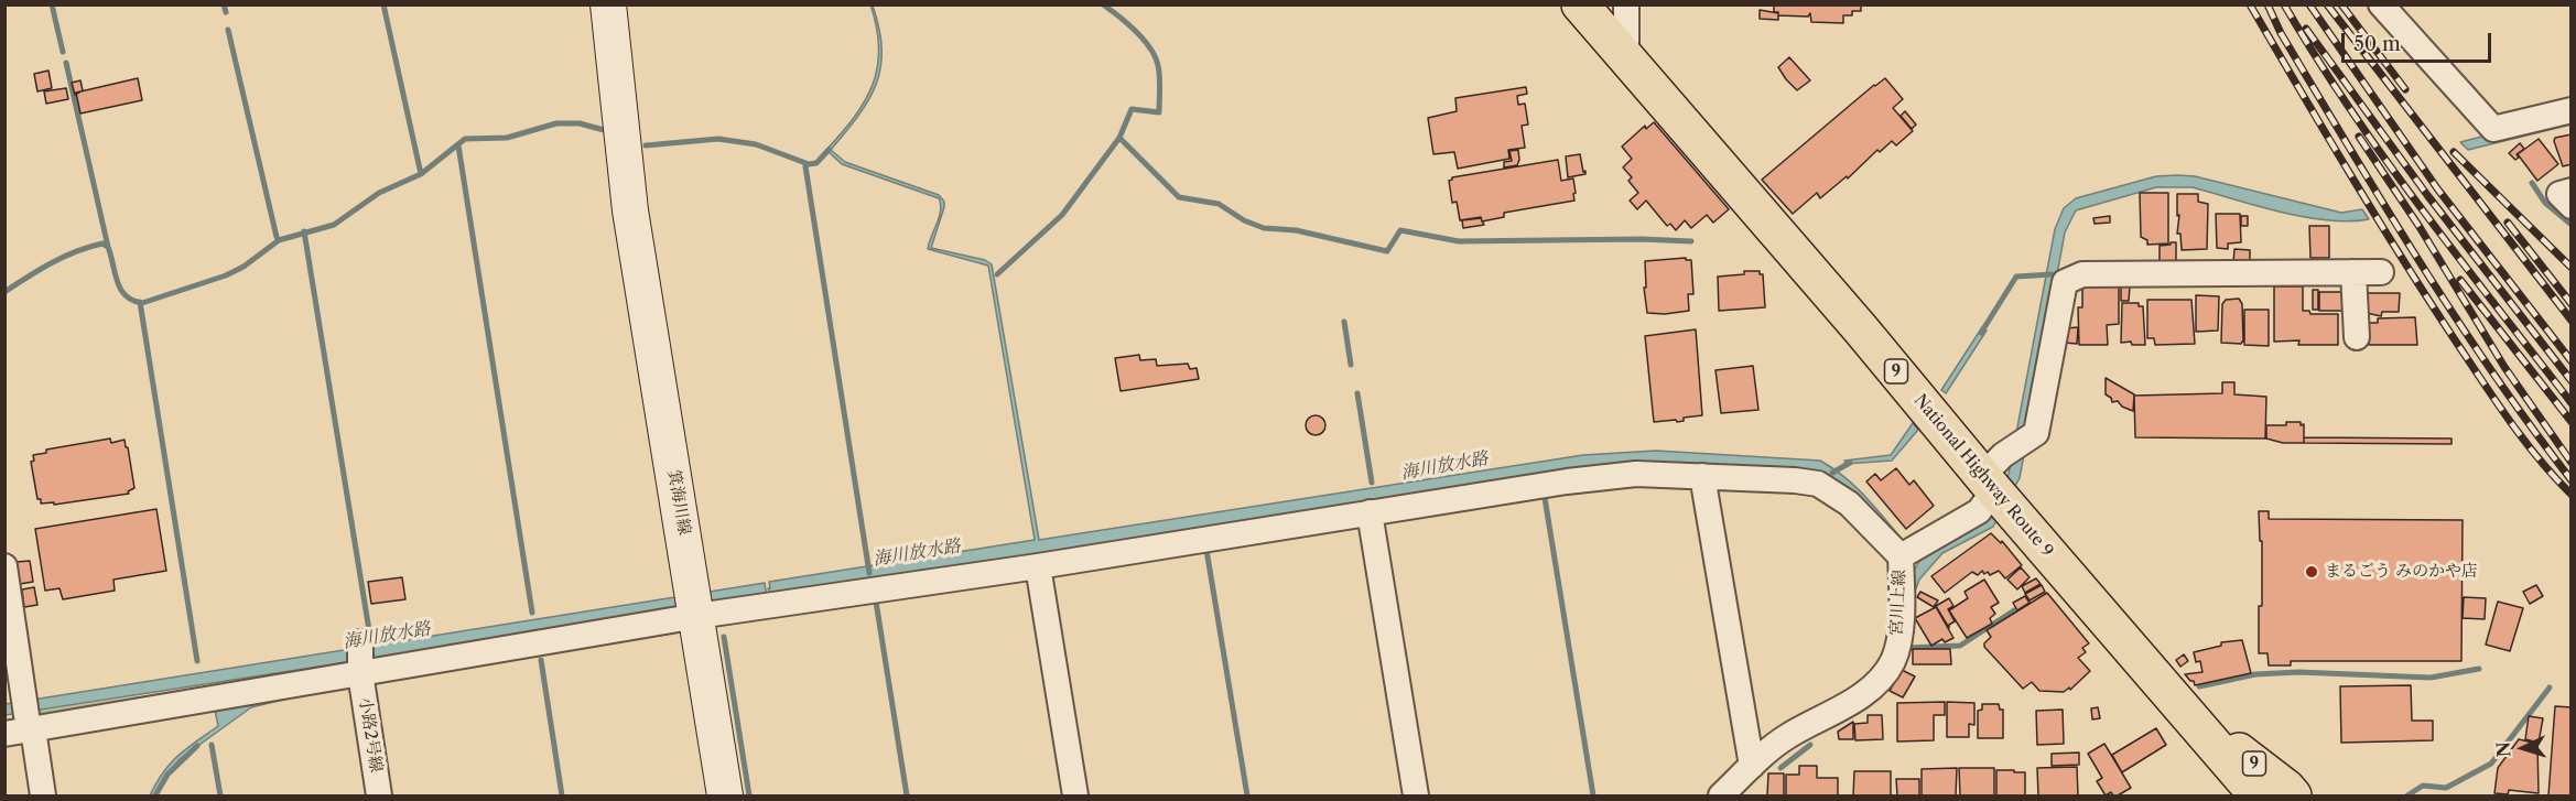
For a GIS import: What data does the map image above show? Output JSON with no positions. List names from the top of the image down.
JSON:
{
  "streets": {
    "highway": ["9", "National Highway Route 9"],
    "street": ["箕海川線", "宮川上線", "小路2号線"]
  },
  "crossings": [
    ["9", "National Highway Route 9"],
    ["National Highway Route 9", "宮川上線"]
  ],
  "water": ["海川放水路"],
  "places": ["まるごう みのかや店"],
  "scale_bar": "50 m",
  "north": "left"
}
